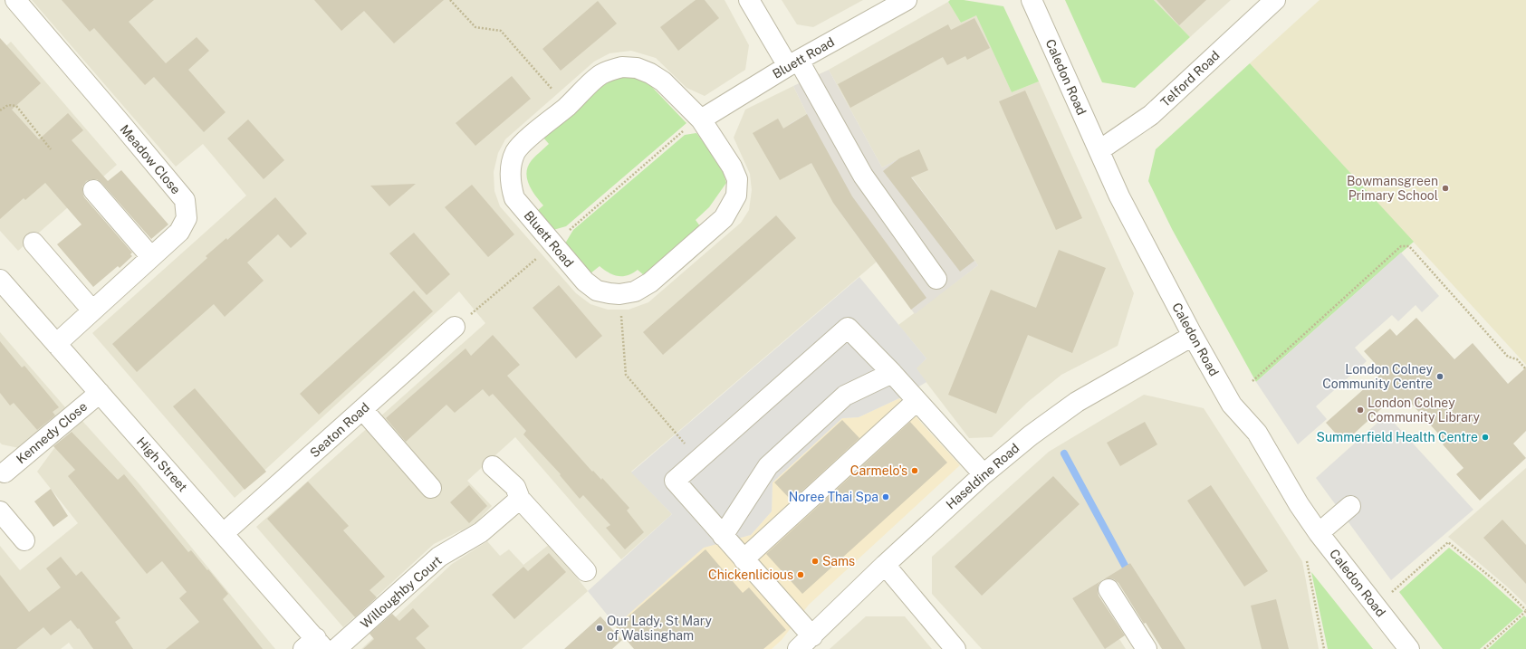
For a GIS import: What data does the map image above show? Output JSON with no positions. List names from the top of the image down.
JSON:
{
  "streets": {
    "street": [
      "Bluett Road",
      "Caledon Road",
      "Telford Road",
      "Meadow Close",
      "Seaton Road",
      "Kennedy Close",
      "High Street",
      "Haseldine Road",
      "Willoughby Court"
    ]
  },
  "crossings": [
    ["Caledon Road", "Telford Road"],
    ["Caledon Road", "Haseldine Road"],
    ["Meadow Close", "High Street"],
    ["Seaton Road", "High Street"],
    ["Kennedy Close", "High Street"]
  ],
  "places": [
    "Bowmansgreen Primary School",
    "London Colney Community Centre",
    "London Colney Community Library",
    "Summerfield Health Centre",
    "Carmelo's",
    "Noree Thai Spa",
    "Sams",
    "Chickenlicious",
    "Our Lady, St Mary of Walsingham"
  ]
}
